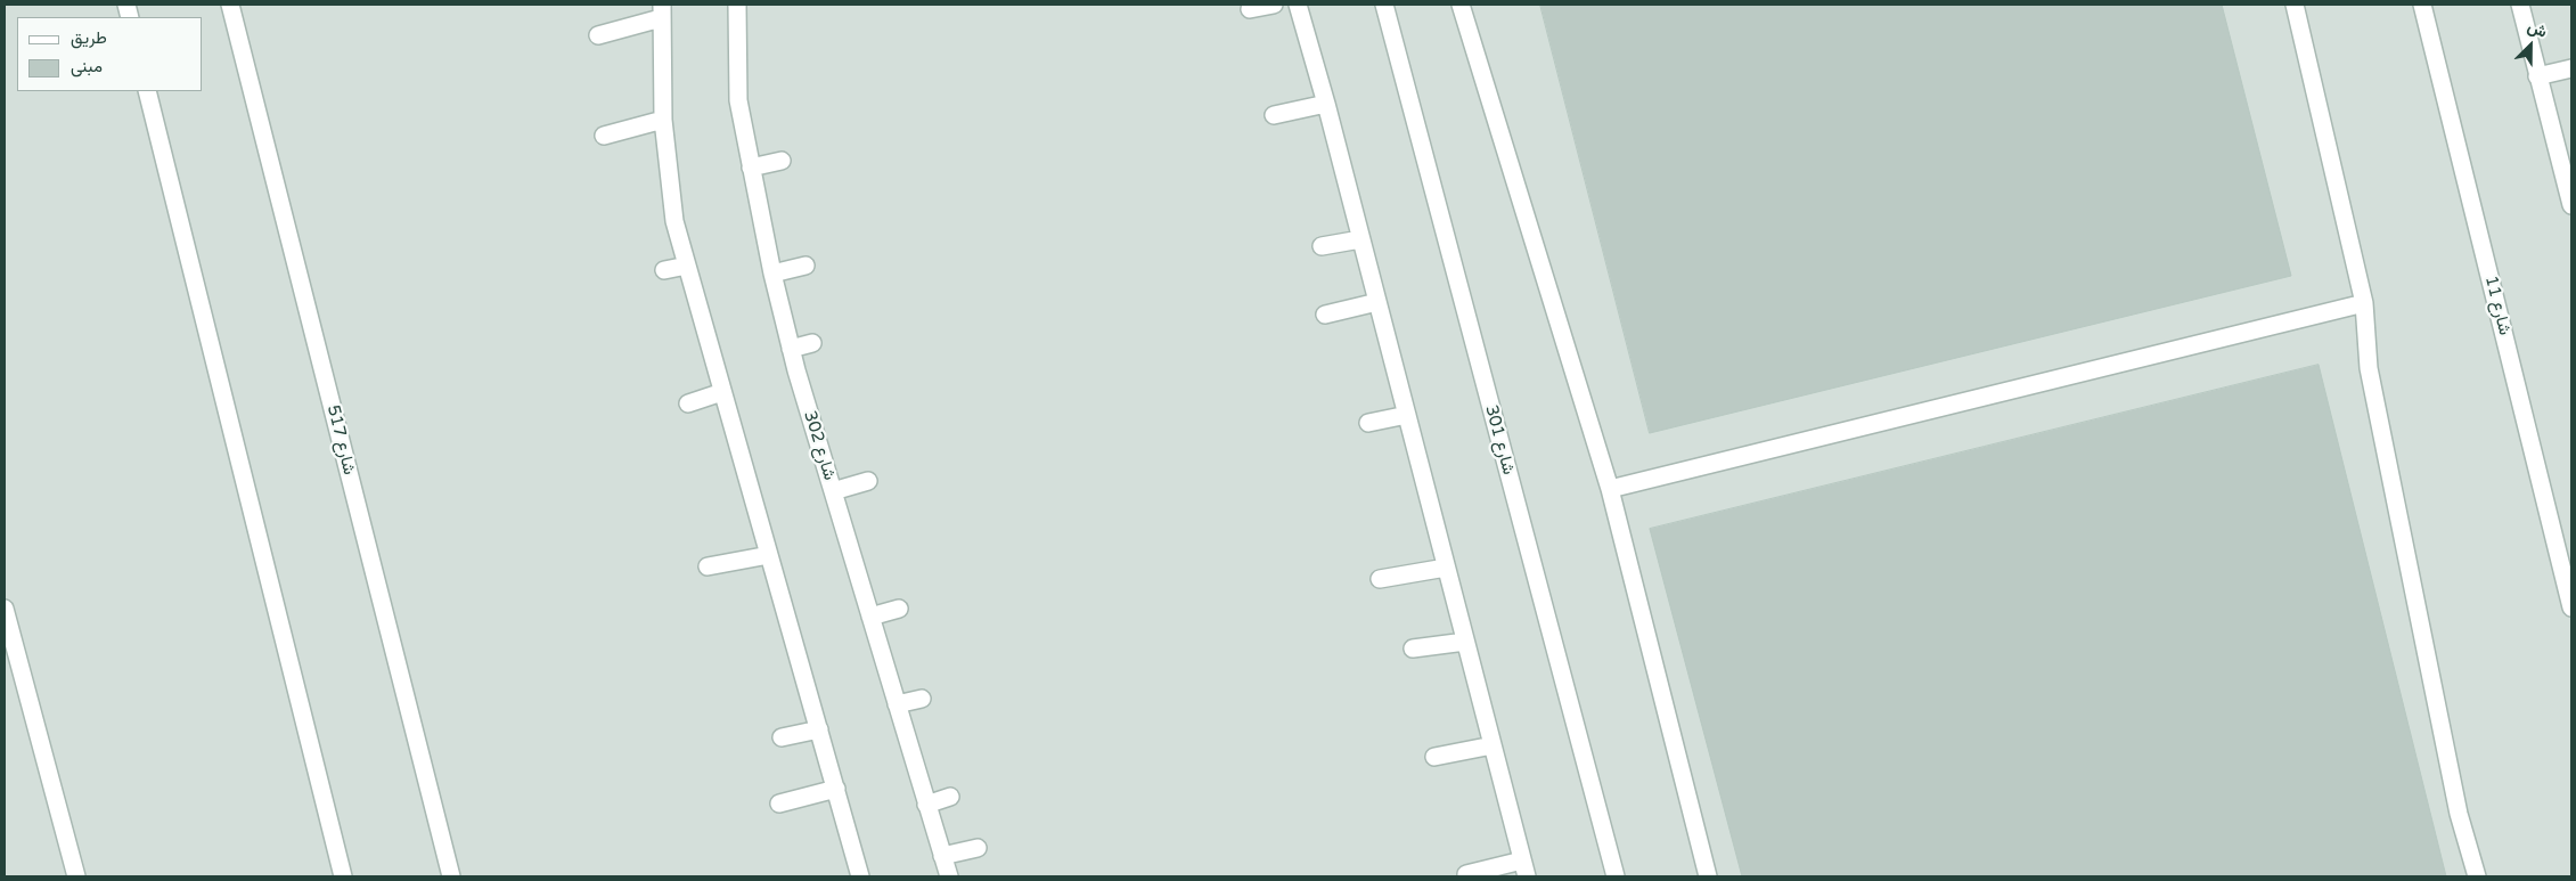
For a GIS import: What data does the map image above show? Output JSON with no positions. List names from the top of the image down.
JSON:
{
  "streets": {
    "street": [
      "شارع 11",
      "شارع 517",
      "شارع 301",
      "شارع 302"
    ]
  },
  "legend": ["طريق", "مبنى"],
  "north": "top right"
}
